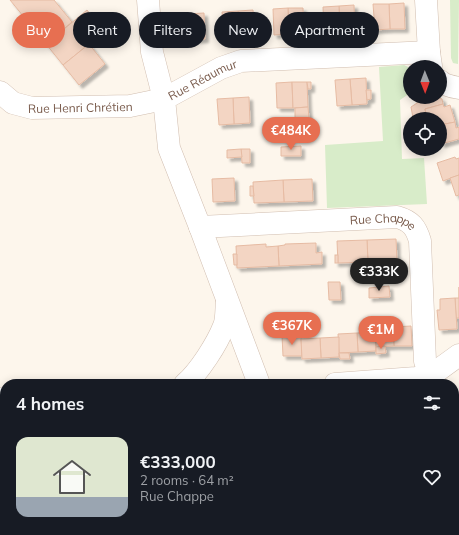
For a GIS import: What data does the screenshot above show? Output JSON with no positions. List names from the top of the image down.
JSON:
{
  "streets": {
    "street": ["Rue Réaumur", "Rue Henri Chrétien", "Rue Chappe"]
  },
  "crossings": [
    ["Rue Réaumur", "Rue Henri Chrétien"],
    ["Rue Réaumur", "Rue Chappe"]
  ],
  "north": "bottom",
  "page": {
    "chip": [
      "Buy",
      "Rent",
      "Filters",
      "New",
      "Apartment"
    ],
    "price": [
      "€484K",
      "€333K",
      "€367K",
      "€1M"
    ],
    "heading": "4 homes",
    "list": [
      {
        "name": "€333,000",
        "note": "2 rooms · 64 m² · Rue Chappe"
      }
    ]
  }
}
